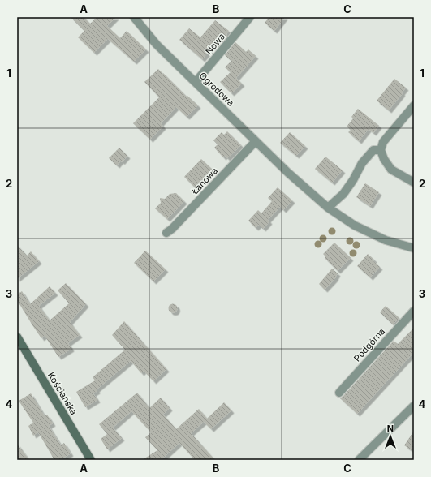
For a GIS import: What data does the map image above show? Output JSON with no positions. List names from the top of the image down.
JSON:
{
  "streets": {
    "main road": ["Kościańska"],
    "street": [
      "Nowa",
      "Ogrodowa",
      "Łanowa",
      "Podgórna"
    ]
  },
  "crossings": [
    ["Nowa", "Ogrodowa"],
    ["Ogrodowa", "Łanowa"]
  ],
  "north": "top",
  "grid": {
    "columns": ["A", "B", "C"],
    "rows": [
      "1",
      "2",
      "3",
      "4"
    ]
  }
}
